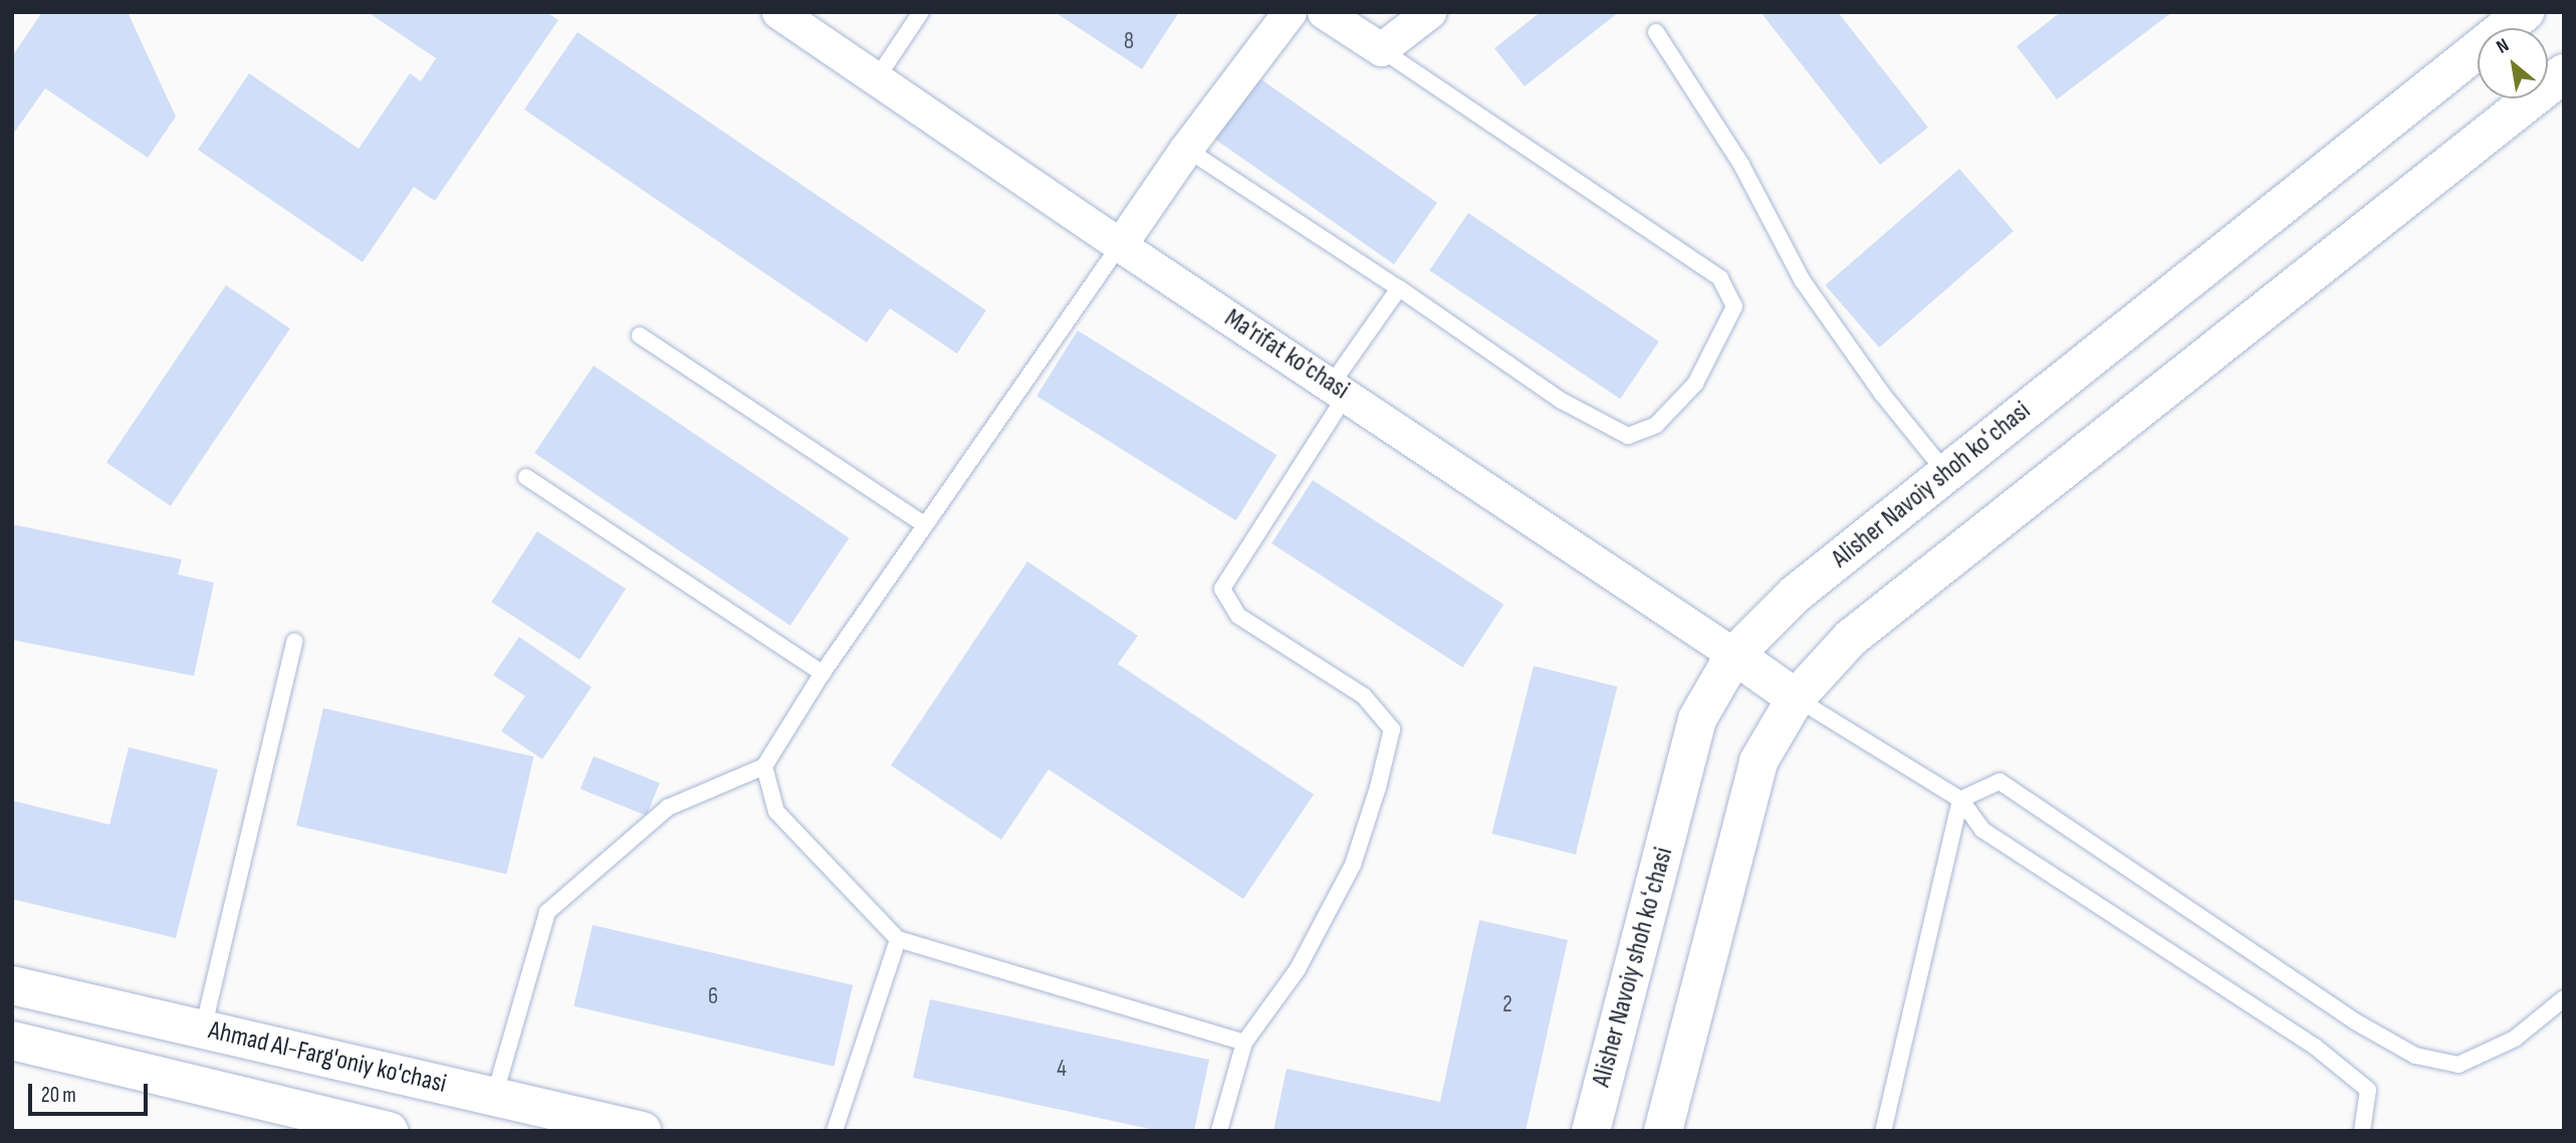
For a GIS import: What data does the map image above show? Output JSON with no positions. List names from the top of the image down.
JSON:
{
  "streets": {
    "main road": ["Ma'rifat ko'chasi", "Alisher Navoiy shoh koʻchasi", "Ahmad Al-Farg'oniy ko'chasi"]
  },
  "crossings": [
    ["Ma'rifat ko'chasi", "Alisher Navoiy shoh koʻchasi"]
  ],
  "house_numbers": [
    "8",
    "6",
    "2",
    "4"
  ],
  "scale_bar": "20 m",
  "north": "top left"
}
